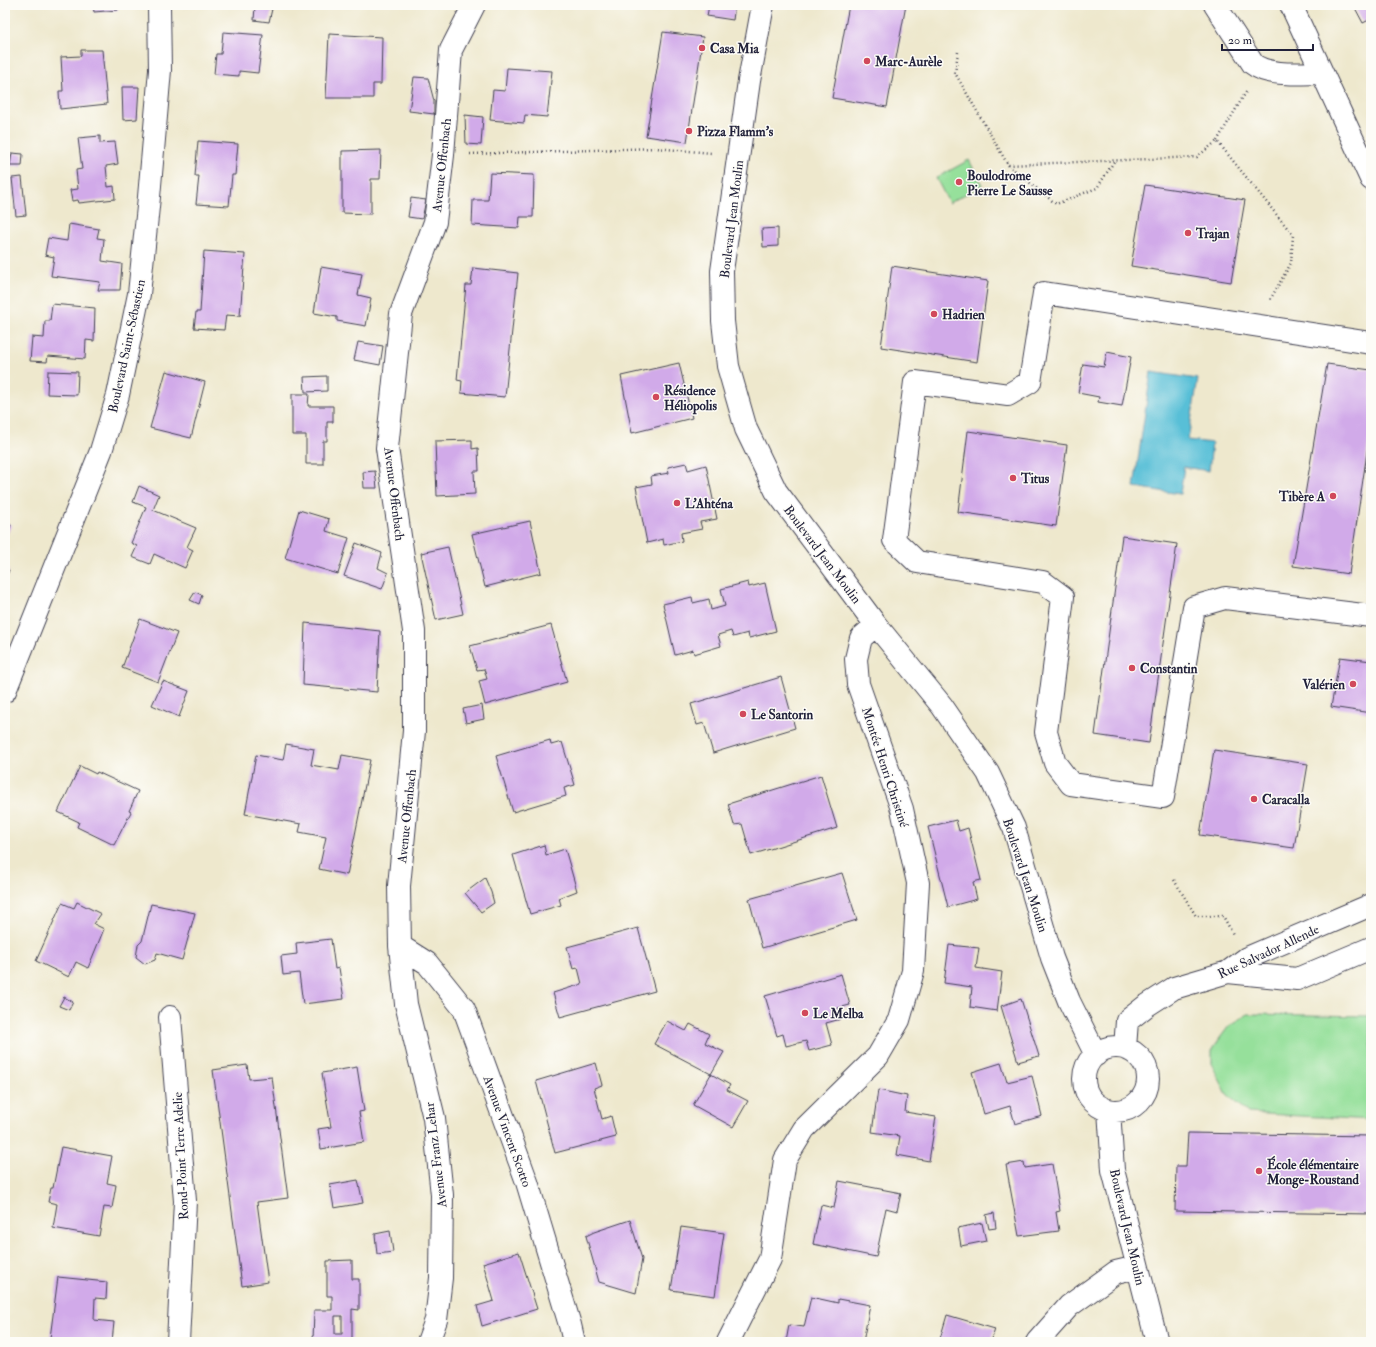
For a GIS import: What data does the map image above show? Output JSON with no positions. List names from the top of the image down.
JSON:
{
  "streets": {
    "street": [
      "Avenue Offenbach",
      "Boulevard Jean Moulin",
      "Boulevard Saint-Sébastien",
      "Montée Henri Christiné",
      "Rue Salvador Allende",
      "Avenue Vincent Scotto",
      "Avenue Franz Lehar",
      "Rond-Point Terre Adelie"
    ]
  },
  "crossings": [
    ["Avenue Offenbach", "Avenue Vincent Scotto"],
    ["Avenue Offenbach", "Avenue Franz Lehar"],
    ["Boulevard Jean Moulin", "Montée Henri Christiné"],
    ["Boulevard Jean Moulin", "Rue Salvador Allende"],
    ["Avenue Vincent Scotto", "Avenue Franz Lehar"]
  ],
  "places": [
    "Casa Mia",
    "Marc-Aurèle",
    "Pizza Flamm's",
    "Boulodrome Pierre Le Sausse",
    "Trajan",
    "Hadrien",
    "Résidence Héliopolis",
    "Titus",
    "Tibère A",
    "L'Ahténa",
    "Constantin",
    "Valérien",
    "Le Santorin",
    "Caracalla",
    "Le Melba",
    "École élémentaire Monge-Roustand"
  ],
  "scale_bar": "20 m"
}
